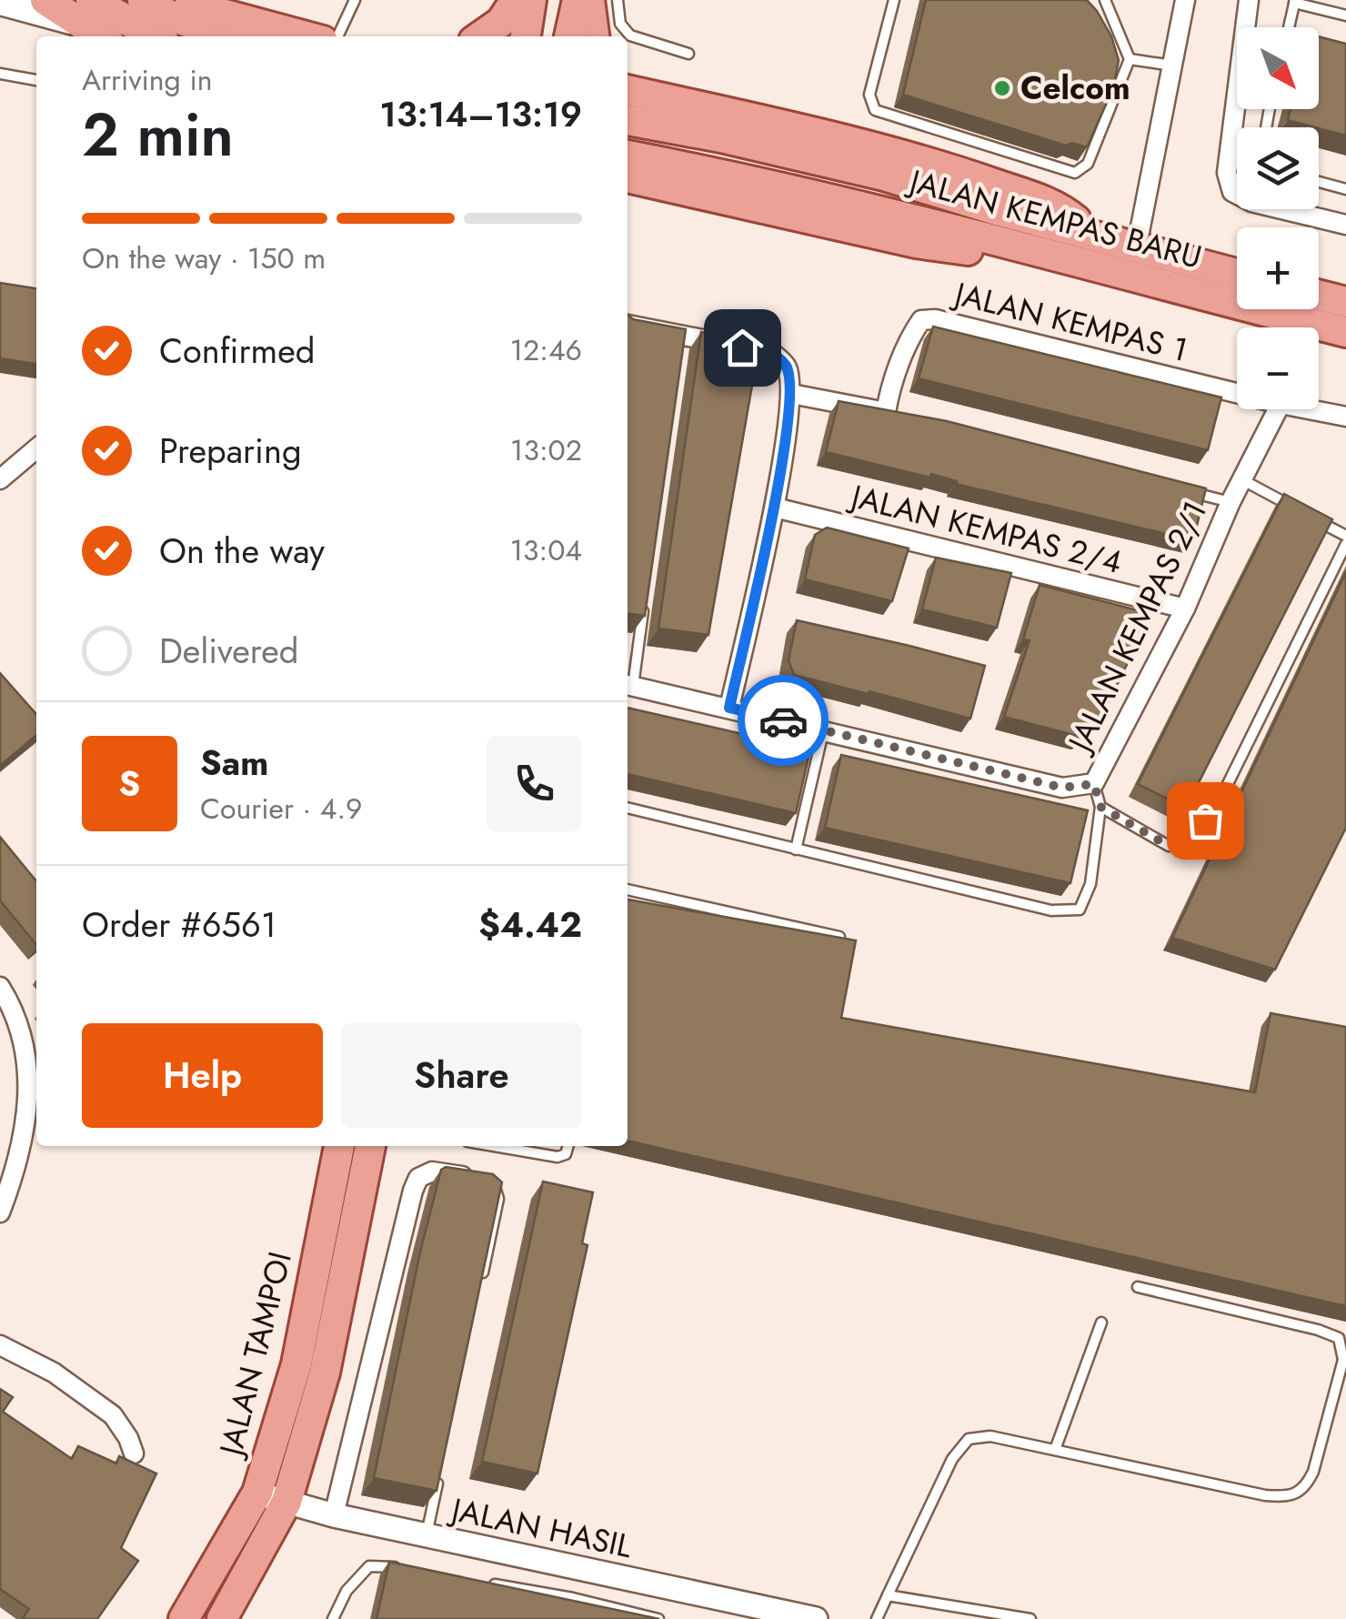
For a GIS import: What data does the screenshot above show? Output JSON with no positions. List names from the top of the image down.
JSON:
{
  "streets": {
    "main road": ["JALAN KEMPAS BARU", "JALAN TAMPOI"],
    "street": [
      "JALAN KEMPAS 1",
      "JALAN KEMPAS 2/4",
      "JALAN KEMPAS 2/1",
      "JALAN HASIL"
    ]
  },
  "crossings": [
    ["JALAN KEMPAS 2/4", "JALAN KEMPAS 2/1"],
    ["JALAN TAMPOI", "JALAN HASIL"]
  ],
  "places": ["Celcom"],
  "north": "bottom right",
  "page": {
    "map_buttons": ["+", "−"],
    "heading": ["2 min", "Arriving in", "13:14–13:19"],
    "panel": [
      "Sam",
      "Courier · 4.9",
      "Order #6561",
      "$4.42"
    ],
    "bar": "On the way · 150 m",
    "list": [
      ["Confirmed", "12:46"],
      ["Preparing", "13:02"],
      ["On the way", "13:04"],
      "Delivered"
    ],
    "round": "S",
    "buttons": ["Help", "Share"]
  }
}
